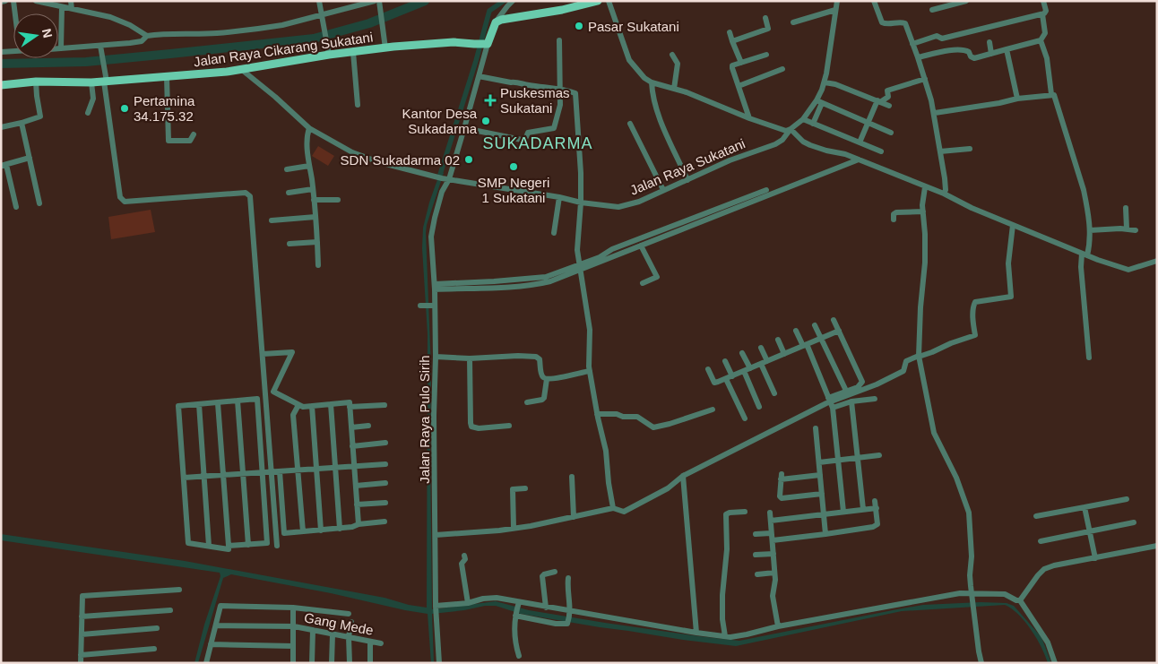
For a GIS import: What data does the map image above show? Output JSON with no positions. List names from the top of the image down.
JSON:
{
  "streets": {
    "main road": ["Jalan Raya Cikarang Sukatani"],
    "street": ["Jalan Raya Sukatani", "Jalan Raya Pulo Sirih", "Gang Mede"]
  },
  "crossings": [
    ["Jalan Raya Cikarang Sukatani", "Jalan Raya Sukatani"],
    ["Jalan Raya Sukatani", "Jalan Raya Pulo Sirih"]
  ],
  "districts": ["SUKADARMA"],
  "places": {
    "other": [
      "Pasar Sukatani",
      "Pertamina 34.175.32",
      "Kantor Desa Sukadarma",
      "SDN Sukadarma 02",
      "SMP Negeri 1 Sukatani"
    ],
    "health": ["Puskesmas Sukatani"]
  },
  "north": "right"
}
